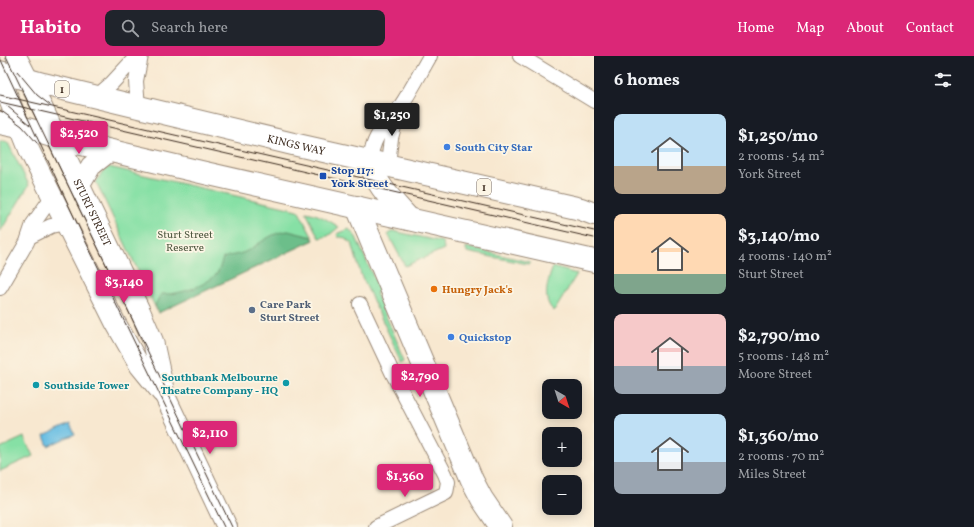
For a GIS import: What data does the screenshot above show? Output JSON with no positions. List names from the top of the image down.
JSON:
{
  "streets": {
    "highway": ["1", "KINGS WAY"],
    "street": ["STURT STREET"]
  },
  "crossings": [
    ["KINGS WAY", "STURT STREET"]
  ],
  "parks": ["Sturt Street Reserve"],
  "places": {
    "other": [
      "South City Star",
      "Hungry Jack's",
      "Care Park Sturt Street",
      "Quickstop",
      "Southbank Melbourne Theatre Company - HQ",
      "Southside Tower"
    ],
    "transit": ["Stop 117: York Street"]
  },
  "north": "bottom right",
  "page": {
    "header": "Habito",
    "search": "Search here",
    "nav": [
      "Home",
      "Map",
      "About",
      "Contact"
    ],
    "heading": "6 homes",
    "price": [
      "$1,250",
      "$2,520",
      "$3,140",
      "$2,790",
      "$2,110",
      "$1,360"
    ],
    "list": [
      {
        "name": "$1,250/mo",
        "note": "2 rooms · 54 m² · York Street"
      },
      {
        "name": "$3,140/mo",
        "note": "4 rooms · 140 m² · Sturt Street"
      },
      {
        "name": "$2,790/mo",
        "note": "5 rooms · 148 m² · Moore Street"
      },
      {
        "name": "$1,360/mo",
        "note": "2 rooms · 70 m² · Miles Street"
      }
    ],
    "map_buttons": ["+", "−"]
  }
}
